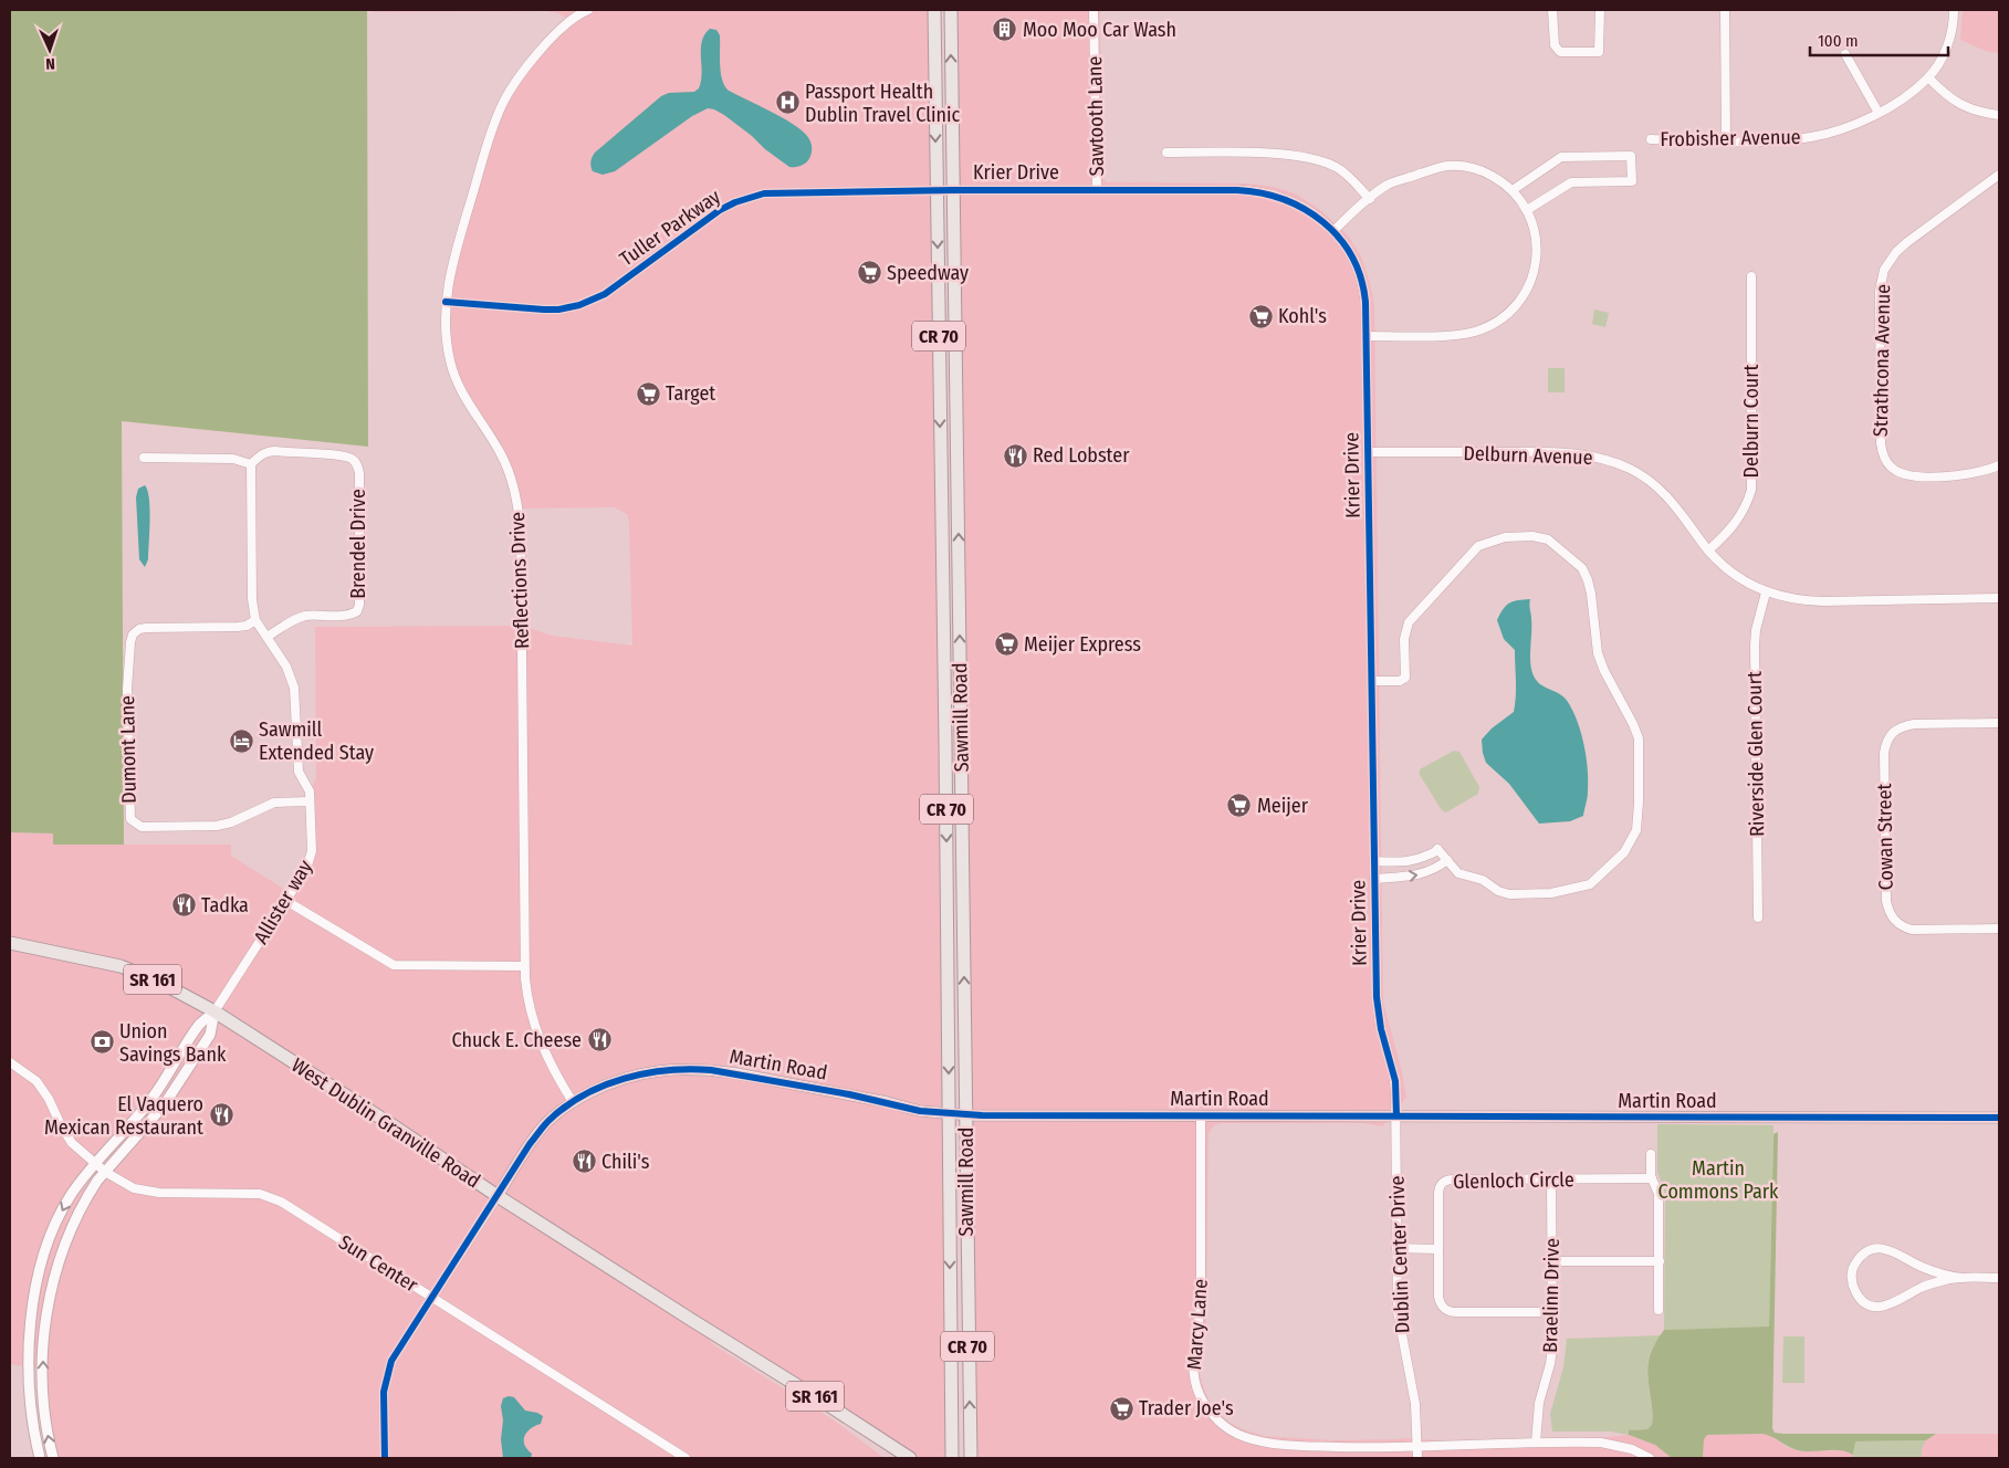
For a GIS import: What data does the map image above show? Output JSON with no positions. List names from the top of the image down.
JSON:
{
  "streets": {
    "main road": [
      "CR 70",
      "Sawmill Road",
      "SR 161",
      "West Dublin Granville Road"
    ],
    "street": [
      "Sawtooth Lane",
      "Frobisher Avenue",
      "Krier Drive",
      "Tuller Parkway",
      "Strathcona Avenue",
      "Delburn Court",
      "Delburn Avenue",
      "Brendel Drive",
      "Reflections Drive",
      "Dumont Lane",
      "Riverside Glen Court",
      "Cowan Street",
      "Allister way",
      "Martin Road",
      "Glenloch Circle",
      "Dublin Center Drive",
      "Sun Center",
      "Braelinn Drive",
      "Marcy Lane"
    ]
  },
  "crossings": [
    ["Sawtooth Lane", "Krier Drive"],
    ["Krier Drive", "Tuller Parkway"],
    ["Krier Drive", "Delburn Avenue"],
    ["Krier Drive", "Sawmill Road"],
    ["Krier Drive", "Martin Road"],
    ["Krier Drive", "Dublin Center Drive"],
    ["Tuller Parkway", "Reflections Drive"],
    ["Tuller Parkway", "Sawmill Road"],
    ["Delburn Court", "Delburn Avenue"],
    ["Delburn Avenue", "Riverside Glen Court"],
    ["Brendel Drive", "Allister way"],
    ["Reflections Drive", "Martin Road"],
    ["Sawmill Road", "Martin Road"],
    ["Dumont Lane", "Allister way"],
    ["Allister way", "West Dublin Granville Road"],
    ["Martin Road", "West Dublin Granville Road"],
    ["Martin Road", "Dublin Center Drive"],
    ["Martin Road", "Marcy Lane"],
    ["Glenloch Circle", "Braelinn Drive"],
    ["Dublin Center Drive", "Marcy Lane"],
    ["Braelinn Drive", "Marcy Lane"]
  ],
  "parks": ["Martin Commons Park"],
  "places": {
    "building": ["Moo Moo Car Wash"],
    "hospital": ["Passport Health Dublin Travel Clinic"],
    "supermarket": [
      "Speedway",
      "Kohl's",
      "Target",
      "Meijer Express",
      "Meijer",
      "Trader Joe's"
    ],
    "restaurant": [
      "Red Lobster",
      "Tadka",
      "Chuck E. Cheese",
      "El Vaquero Mexican Restaurant",
      "Chili's"
    ],
    "hotel": ["Sawmill Extended Stay"],
    "bank": ["Union Savings Bank"]
  },
  "scale_bar": "100 m",
  "north": "bottom"
}
